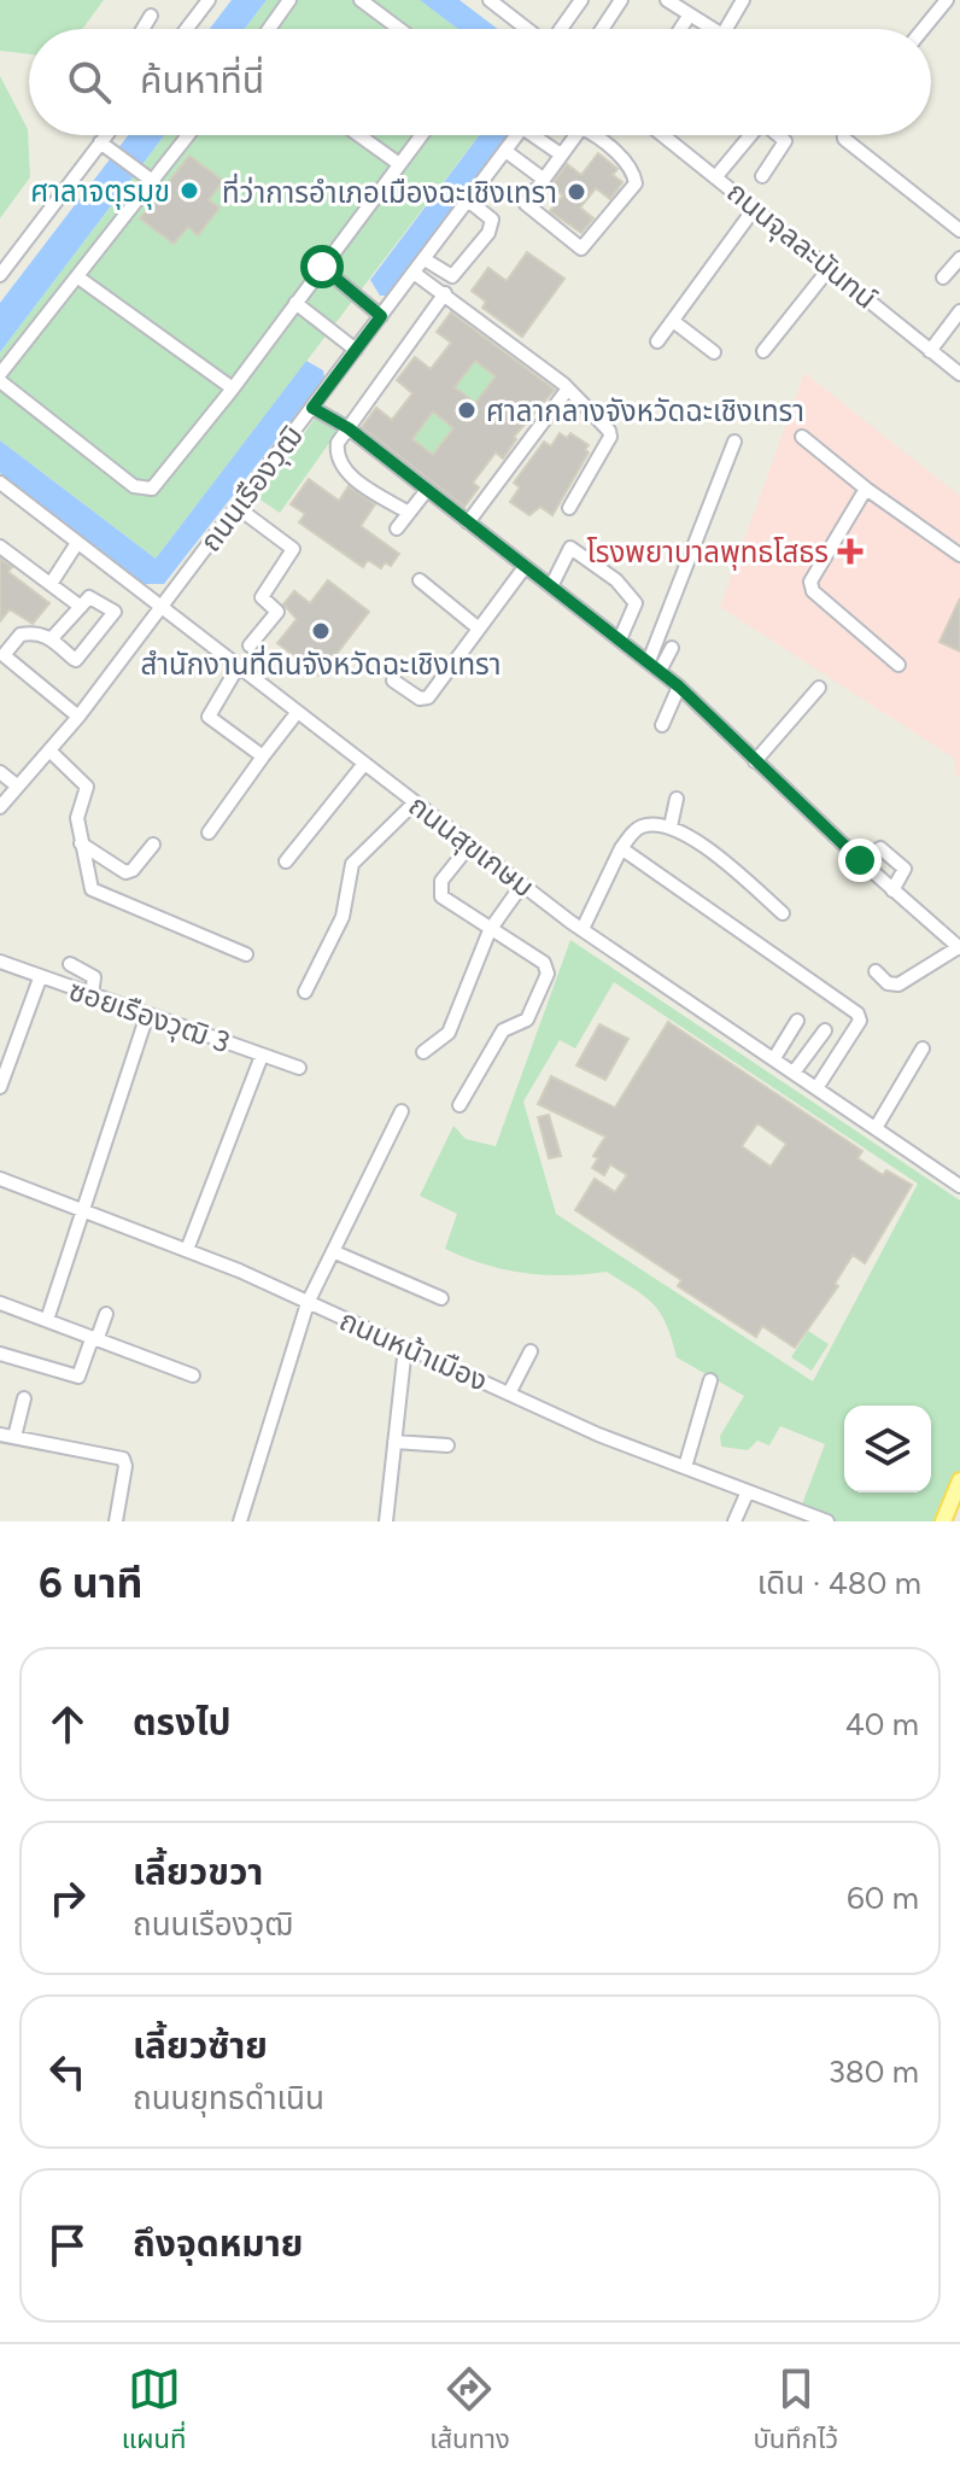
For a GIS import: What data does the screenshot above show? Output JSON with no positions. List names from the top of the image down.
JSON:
{
  "streets": {
    "street": [
      "ถนนจุลละนันทน์",
      "ถนนเรืองวุฒิ",
      "ถนนสุขเกษม",
      "ซอยเรืองวุฒิ 3",
      "ถนนหน้าเมือง"
    ]
  },
  "crossings": [
    ["ถนนเรืองวุฒิ", "ถนนสุขเกษม"]
  ],
  "places": {
    "other": [
      "ศาลาจตุรมุข",
      "ที่ว่าการอำเภอเมืองฉะเชิงเทรา",
      "ศาลากลางจังหวัดฉะเชิงเทรา",
      "สำนักงานที่ดินจังหวัดฉะเชิงเทรา"
    ],
    "health": ["โรงพยาบาลพุทธโสธร"]
  },
  "page": {
    "search": "ค้นหาที่นี่",
    "heading": ["6 นาที", "เดิน · 480 m"],
    "list": [
      ["ตรงไป", "40 m"],
      ["เลี้ยวขวา", "ถนนเรืองวุฒิ", "60 m"],
      ["เลี้ยวซ้าย", "ถนนยุทธดำเนิน", "380 m"],
      "ถึงจุดหมาย"
    ],
    "nav": ["แผนที่", "เส้นทาง", "บันทึกไว้"]
  }
}
